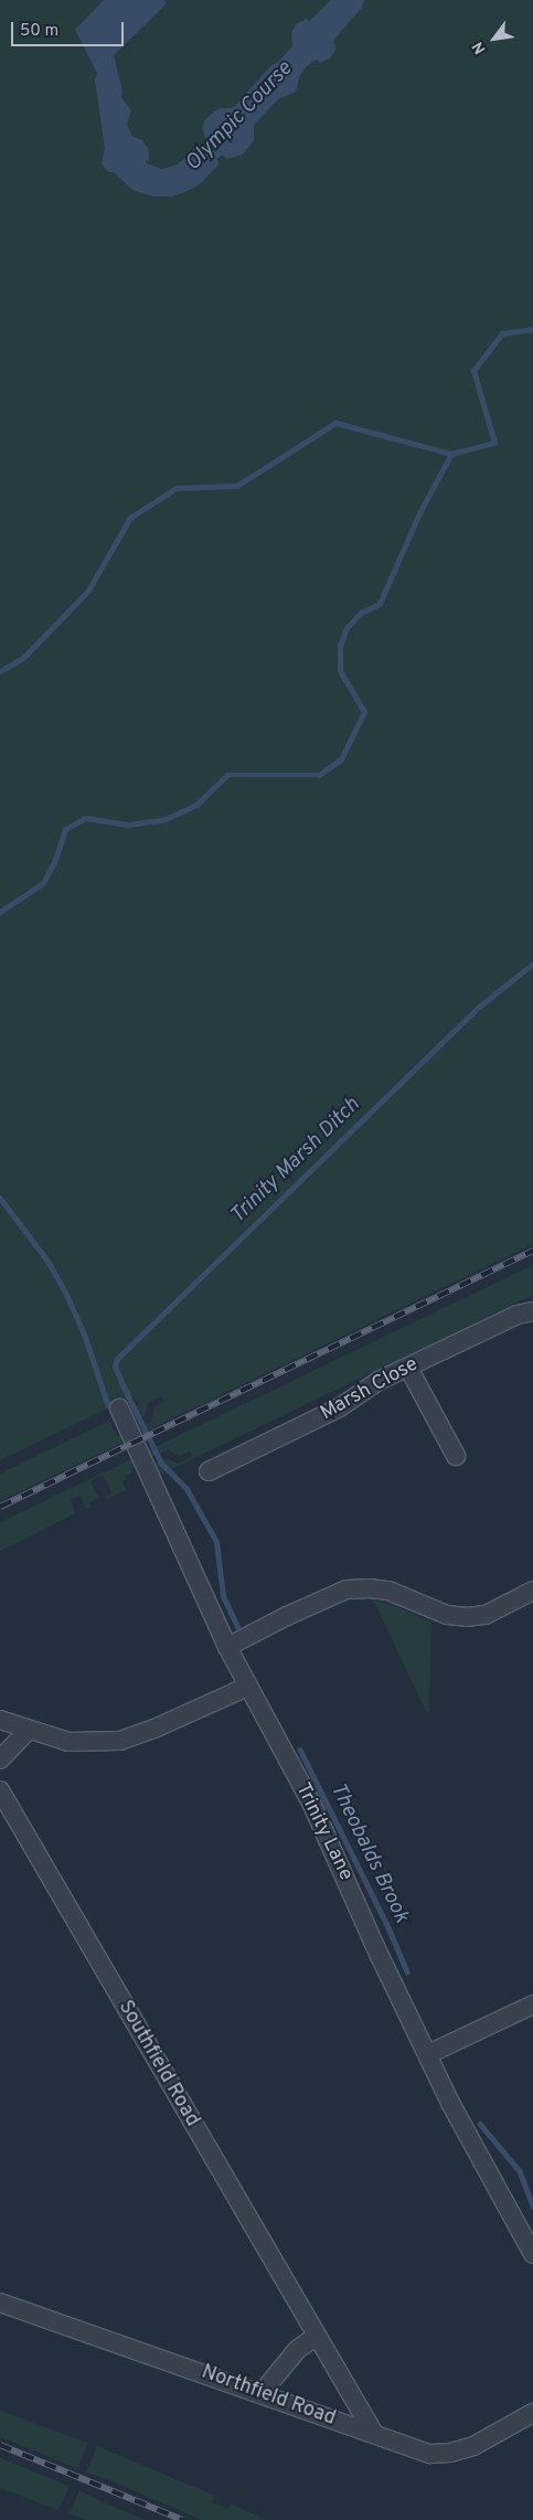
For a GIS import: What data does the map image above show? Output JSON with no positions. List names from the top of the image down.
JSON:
{
  "streets": {
    "street": [
      "Marsh Close",
      "Trinity Lane",
      "Southfield Road",
      "Northfield Road"
    ]
  },
  "crossings": [
    ["Southfield Road", "Northfield Road"]
  ],
  "water": ["Olympic Course", "Trinity Marsh Ditch", "Theobalds Brook"],
  "scale_bar": "50 m",
  "north": "bottom left"
}
